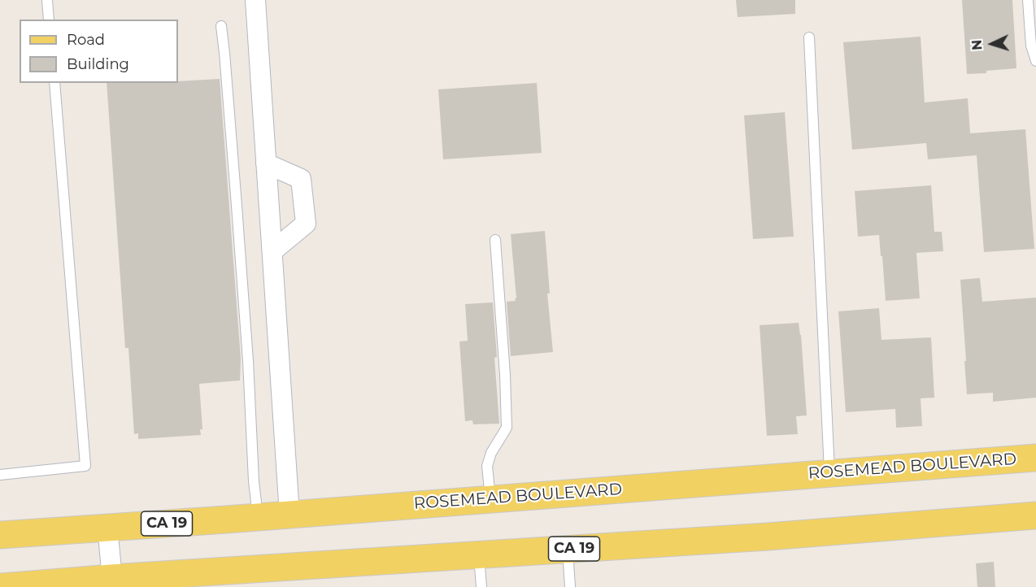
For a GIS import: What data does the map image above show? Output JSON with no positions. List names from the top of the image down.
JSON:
{
  "streets": {
    "main road": ["ROSEMEAD BOULEVARD", "CA 19"]
  },
  "legend": ["Road", "Building"],
  "north": "left"
}
